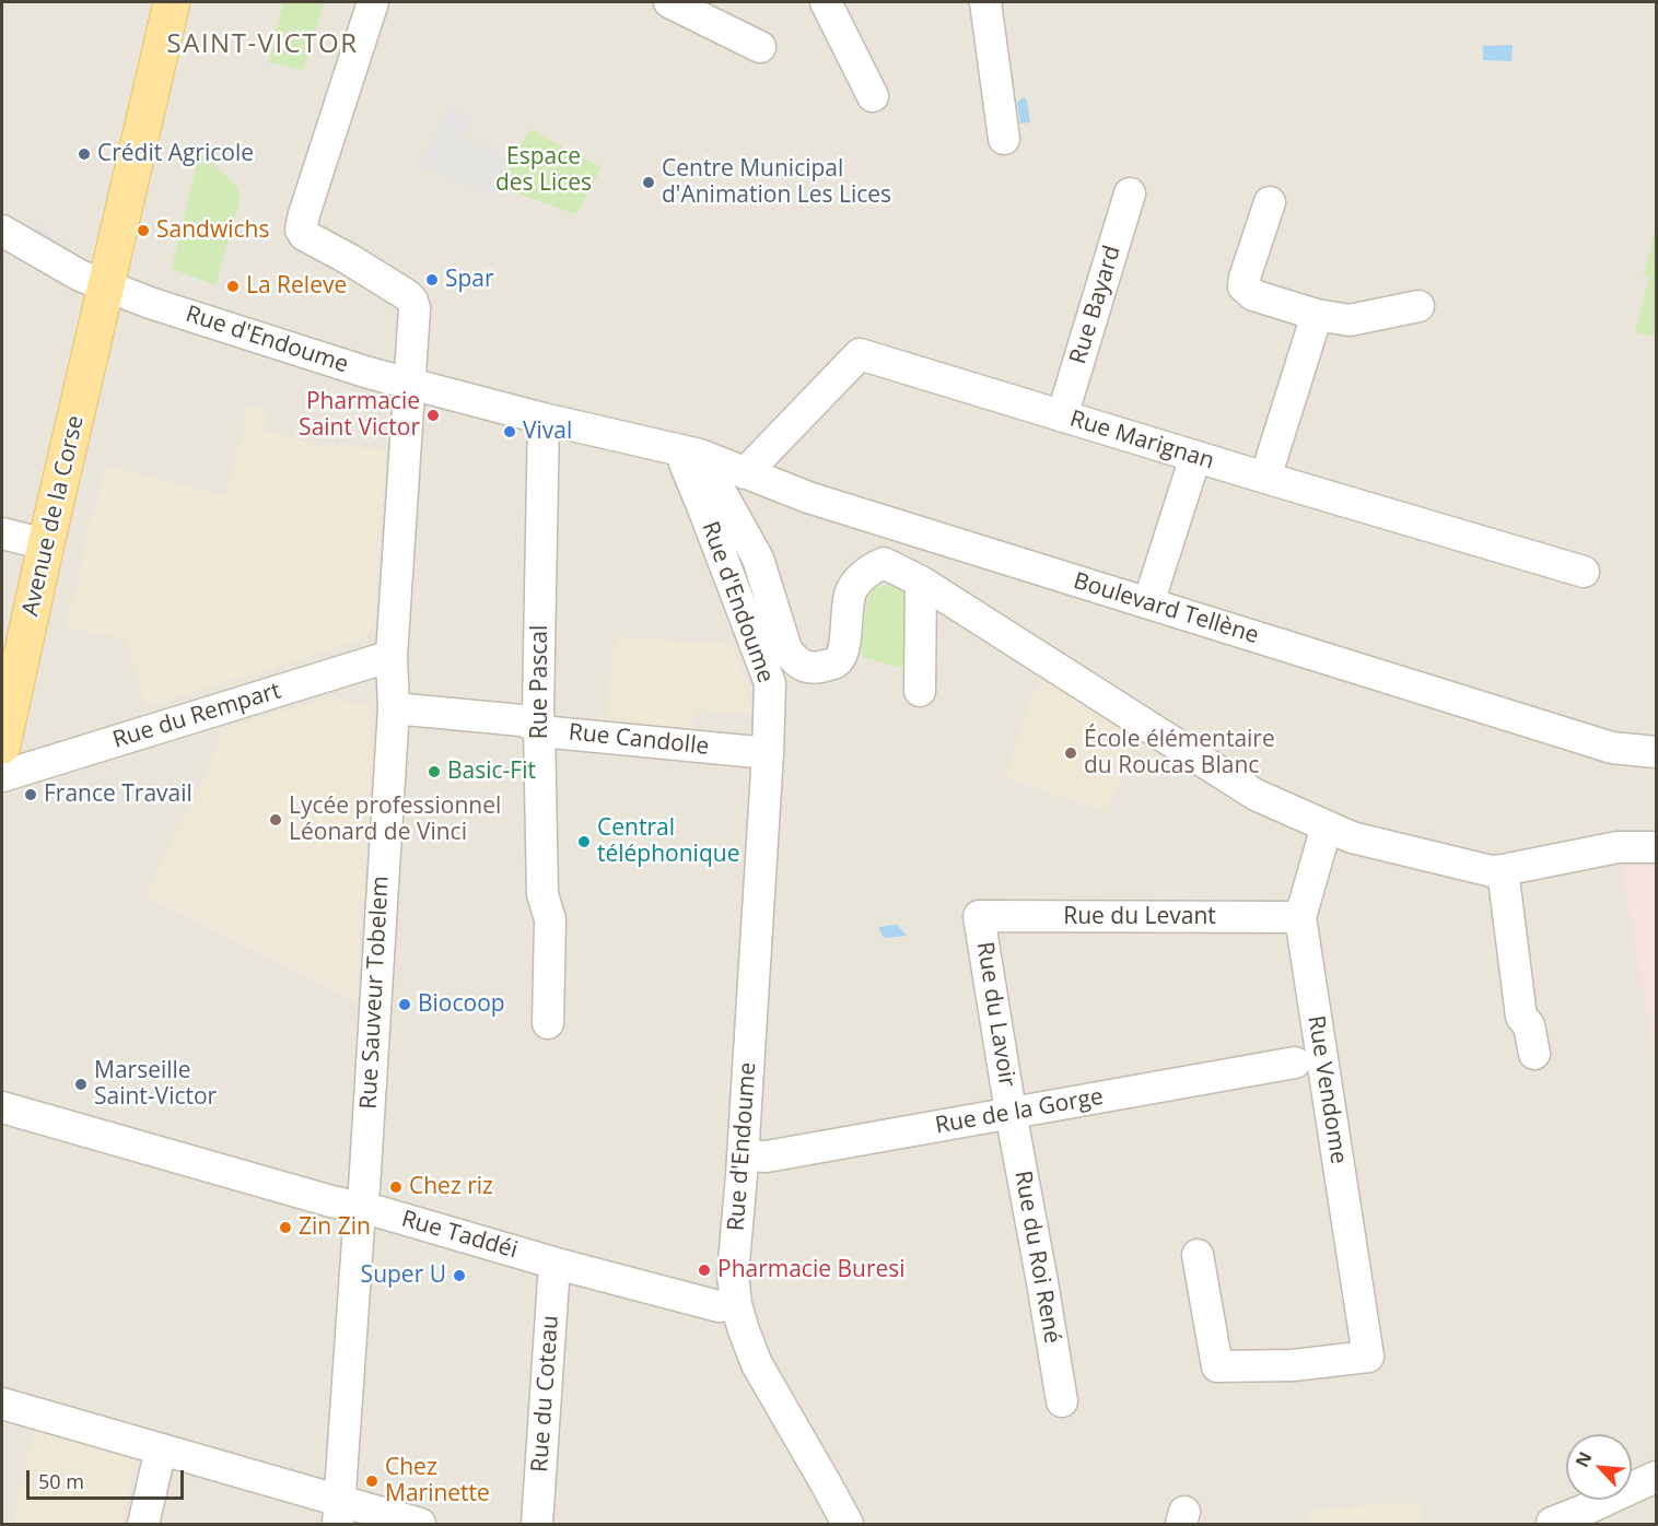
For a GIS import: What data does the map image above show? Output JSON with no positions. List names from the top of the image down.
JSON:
{
  "streets": {
    "main road": ["Avenue de la Corse"],
    "street": [
      "Rue Bayard",
      "Rue d'Endoume",
      "Rue Marignan",
      "Boulevard Tellène",
      "Rue Pascal",
      "Rue du Rempart",
      "Rue Candolle",
      "Rue du Levant",
      "Rue Sauveur Tobelem",
      "Rue du Lavoir",
      "Rue Vendome",
      "Rue de la Gorge",
      "Rue Taddéi",
      "Rue du Roi René",
      "Rue du Coteau"
    ]
  },
  "crossings": [
    ["Rue Bayard", "Rue Marignan"],
    ["Rue d'Endoume", "Avenue de la Corse"],
    ["Rue d'Endoume", "Boulevard Tellène"],
    ["Rue d'Endoume", "Rue Pascal"],
    ["Rue d'Endoume", "Rue Candolle"],
    ["Rue d'Endoume", "Rue Sauveur Tobelem"],
    ["Rue d'Endoume", "Rue de la Gorge"],
    ["Rue d'Endoume", "Rue Taddéi"],
    ["Rue Marignan", "Boulevard Tellène"],
    ["Rue Pascal", "Rue Candolle"],
    ["Rue du Rempart", "Rue Sauveur Tobelem"],
    ["Rue Candolle", "Rue Sauveur Tobelem"],
    ["Rue du Levant", "Rue du Lavoir"],
    ["Rue du Levant", "Rue Vendome"],
    ["Rue Sauveur Tobelem", "Rue Taddéi"],
    ["Rue du Lavoir", "Rue de la Gorge"],
    ["Rue du Lavoir", "Rue du Roi René"],
    ["Rue de la Gorge", "Rue du Roi René"],
    ["Rue Taddéi", "Rue du Coteau"]
  ],
  "districts": ["SAINT-VICTOR"],
  "parks": ["Espace des Lices"],
  "places": [
    "Crédit Agricole",
    "Centre Municipal d'Animation Les Lices",
    "Sandwichs",
    "Spar",
    "La Releve",
    "Pharmacie Saint Victor",
    "Vival",
    "École élémentaire du Roucas Blanc",
    "Basic-Fit",
    "France Travail",
    "Lycée professionnel Léonard de Vinci",
    "Central téléphonique",
    "Biocoop",
    "Marseille Saint-Victor",
    "Chez riz",
    "Zin Zin",
    "Pharmacie Buresi",
    "Super U",
    "Chez Marinette"
  ],
  "scale_bar": "50 m",
  "north": "top left"
}
